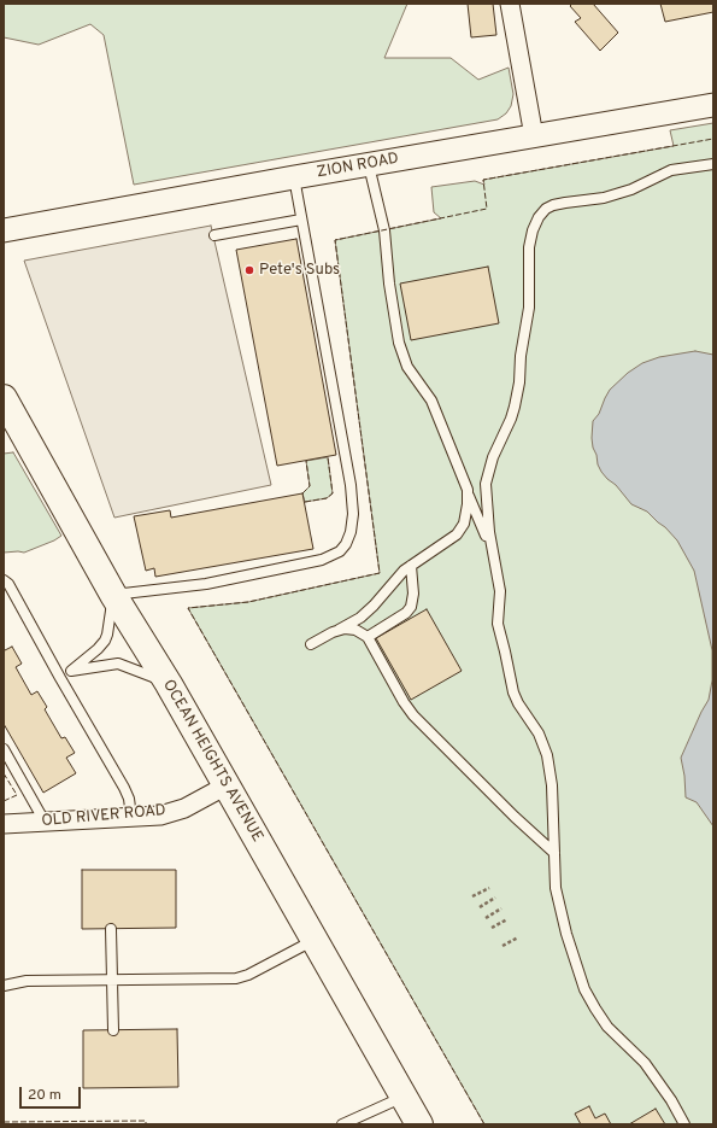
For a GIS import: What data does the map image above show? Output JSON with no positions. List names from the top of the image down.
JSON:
{
  "streets": {
    "main road": ["OCEAN HEIGHTS AVENUE"],
    "street": ["ZION ROAD", "OLD RIVER ROAD"]
  },
  "crossings": [
    ["OCEAN HEIGHTS AVENUE", "OLD RIVER ROAD"]
  ],
  "places": ["Pete's Subs"],
  "scale_bar": "20 m"
}
